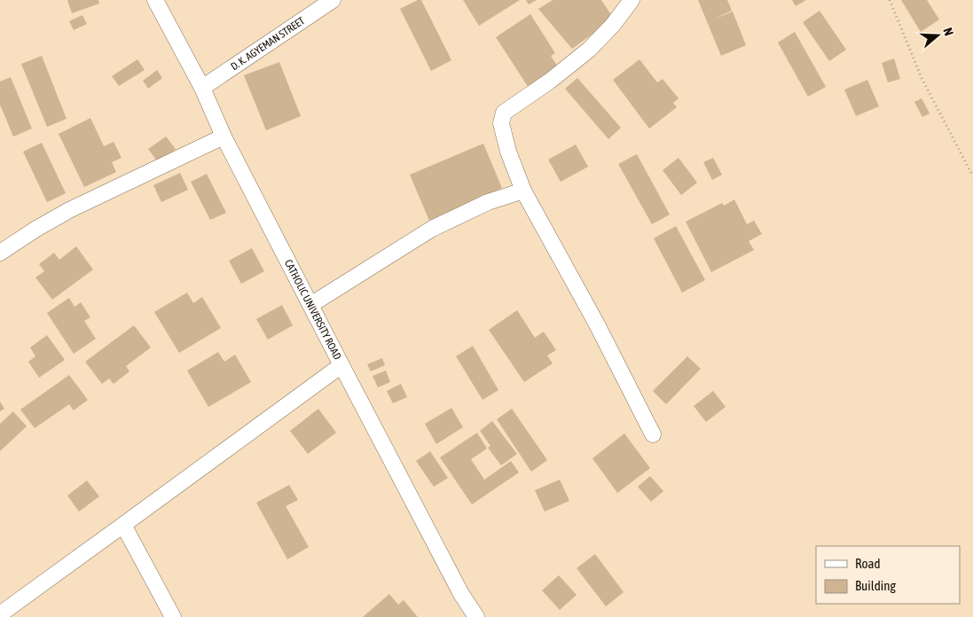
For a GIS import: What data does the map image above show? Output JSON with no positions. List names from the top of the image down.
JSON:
{
  "streets": {
    "street": ["D. K. AGYEMAN STREET", "CATHOLIC UNIVERSITY ROAD"]
  },
  "crossings": [
    ["D. K. AGYEMAN STREET", "CATHOLIC UNIVERSITY ROAD"]
  ],
  "legend": ["Road", "Building"],
  "north": "right"
}
